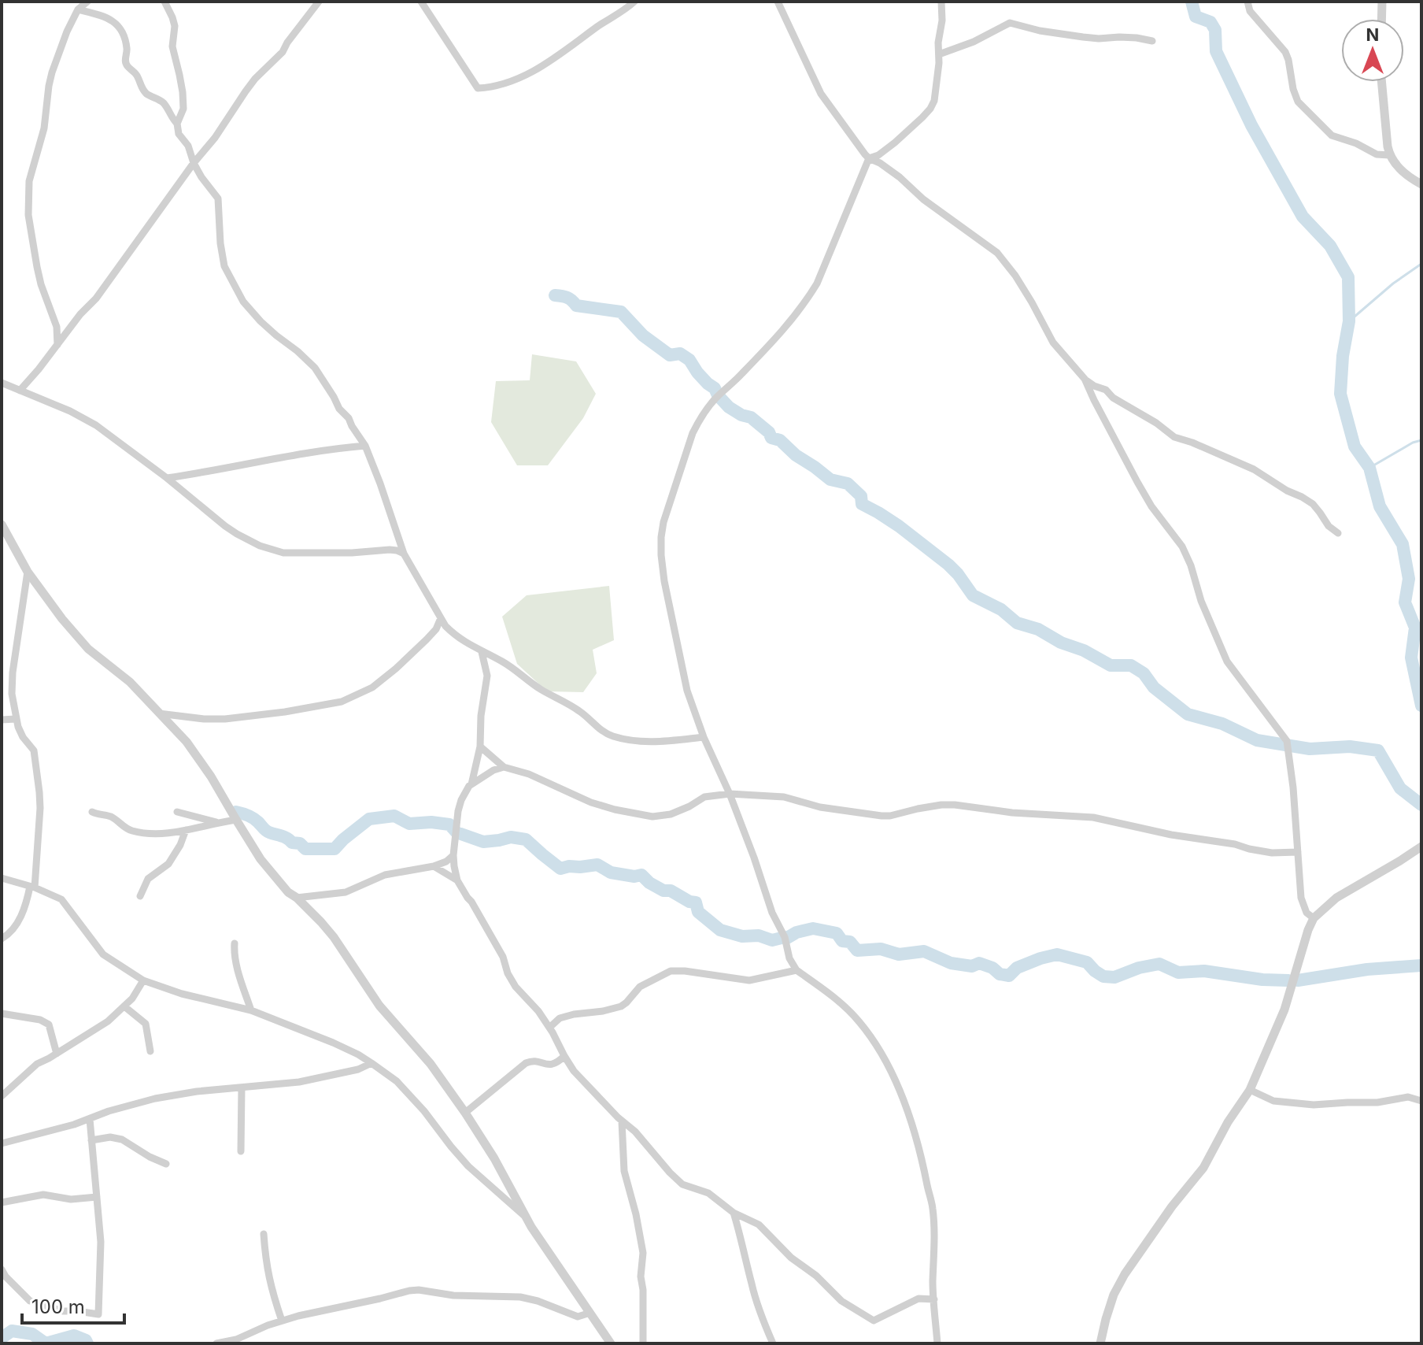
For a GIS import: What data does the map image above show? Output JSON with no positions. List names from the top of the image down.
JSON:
{
  "scale_bar": "100 m",
  "north": "top"
}
